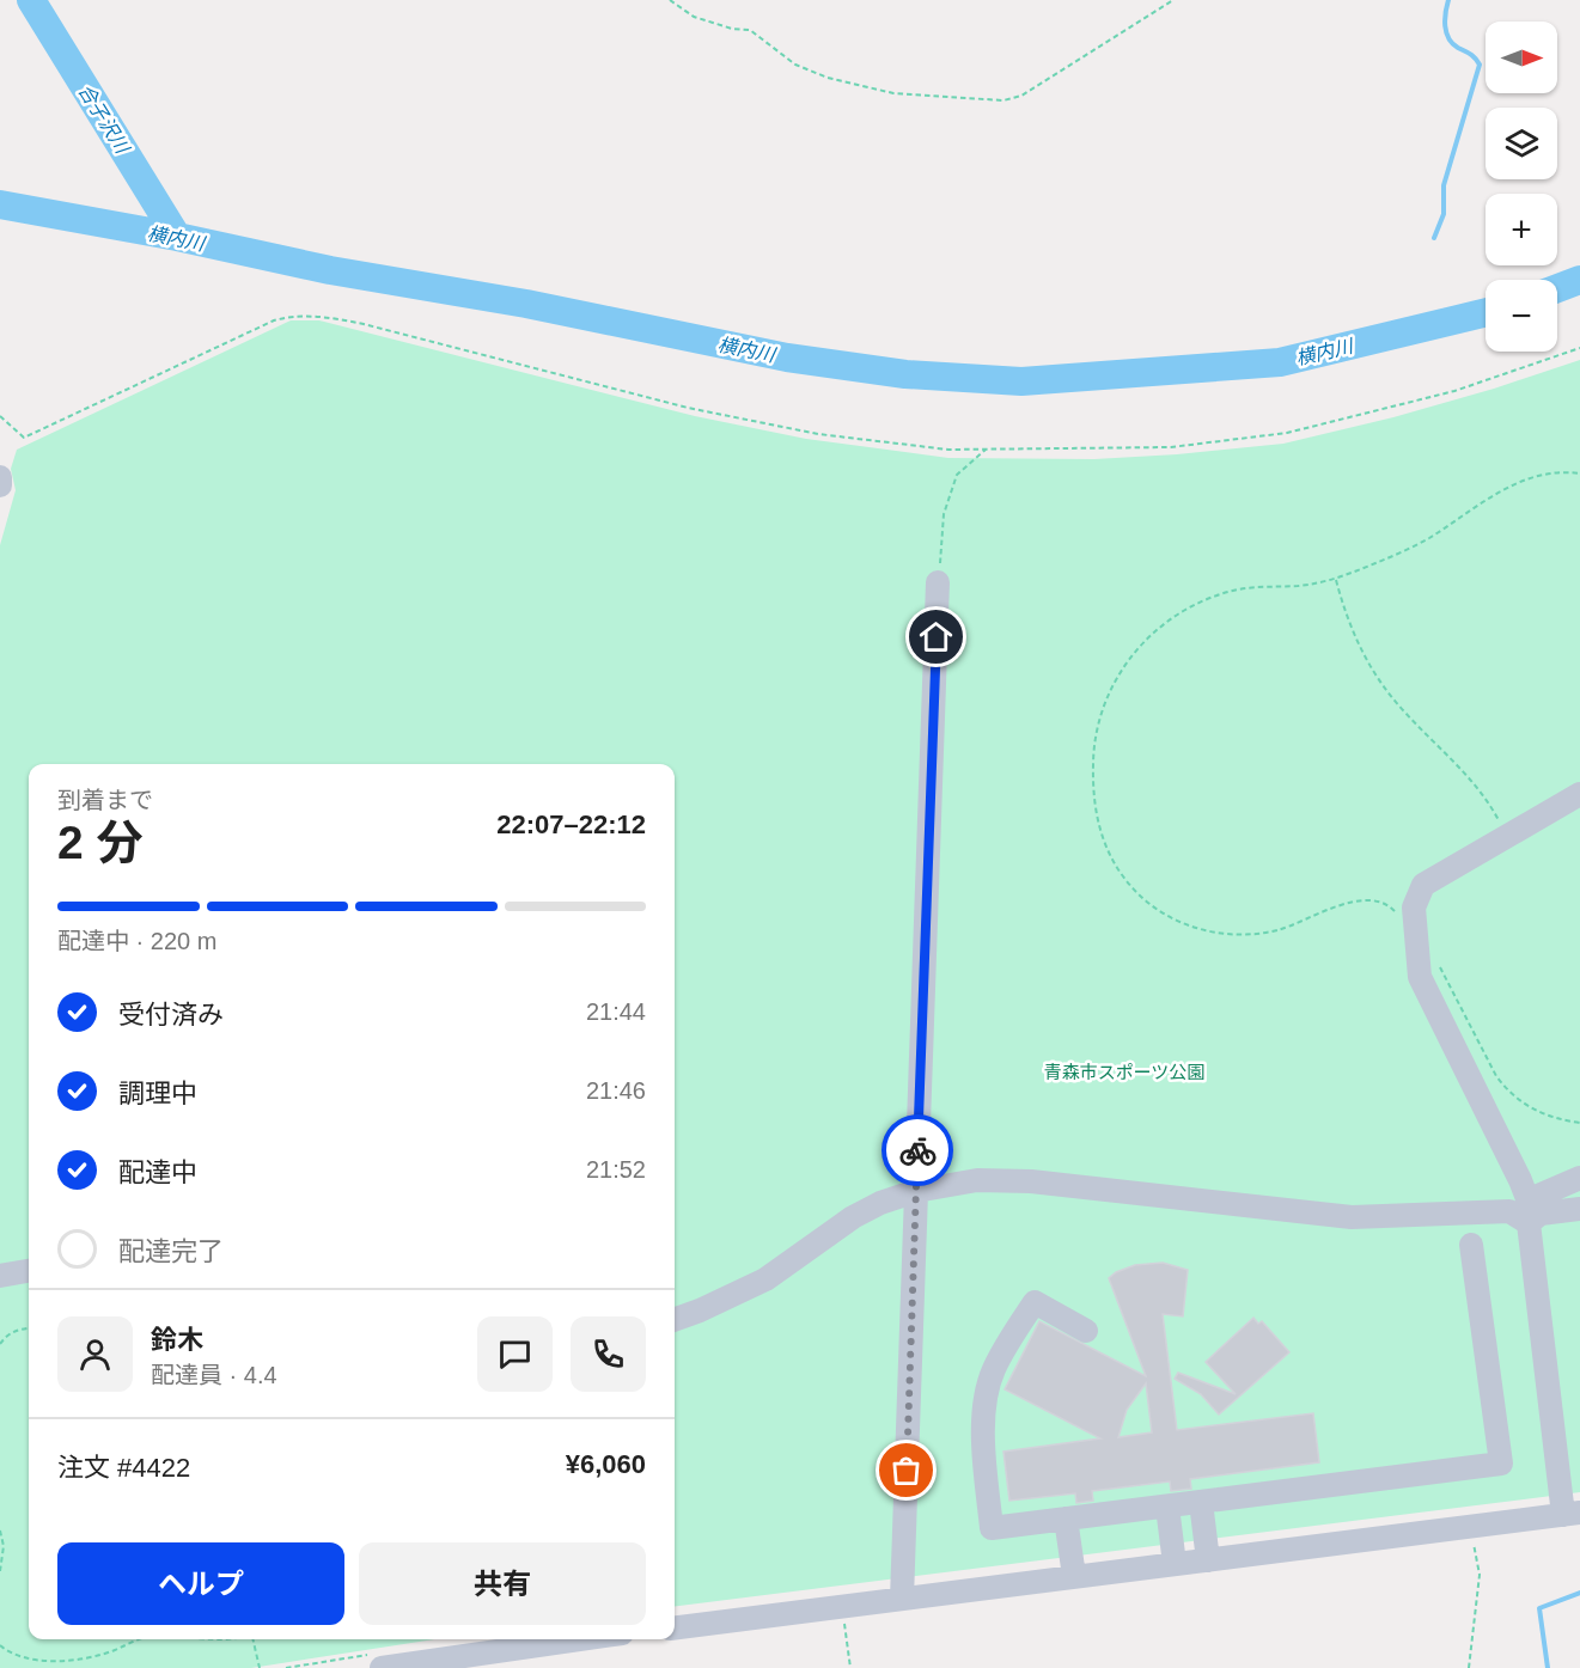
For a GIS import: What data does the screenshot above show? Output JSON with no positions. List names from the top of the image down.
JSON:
{
  "water": ["合子沢川", "横内川"],
  "parks": ["青森市スポーツ公園"],
  "north": "right",
  "page": {
    "map_buttons": ["+", "−"],
    "heading": ["2 分", "到着まで", "22:07–22:12"],
    "panel": [
      "鈴木",
      "配達員 · 4.4",
      "注文 #4422",
      "¥6,060"
    ],
    "bar": "配達中 · 220 m",
    "list": [
      ["受付済み", "21:44"],
      ["調理中", "21:46"],
      ["配達中", "21:52"],
      "配達完了"
    ],
    "buttons": ["ヘルプ", "共有"]
  }
}
